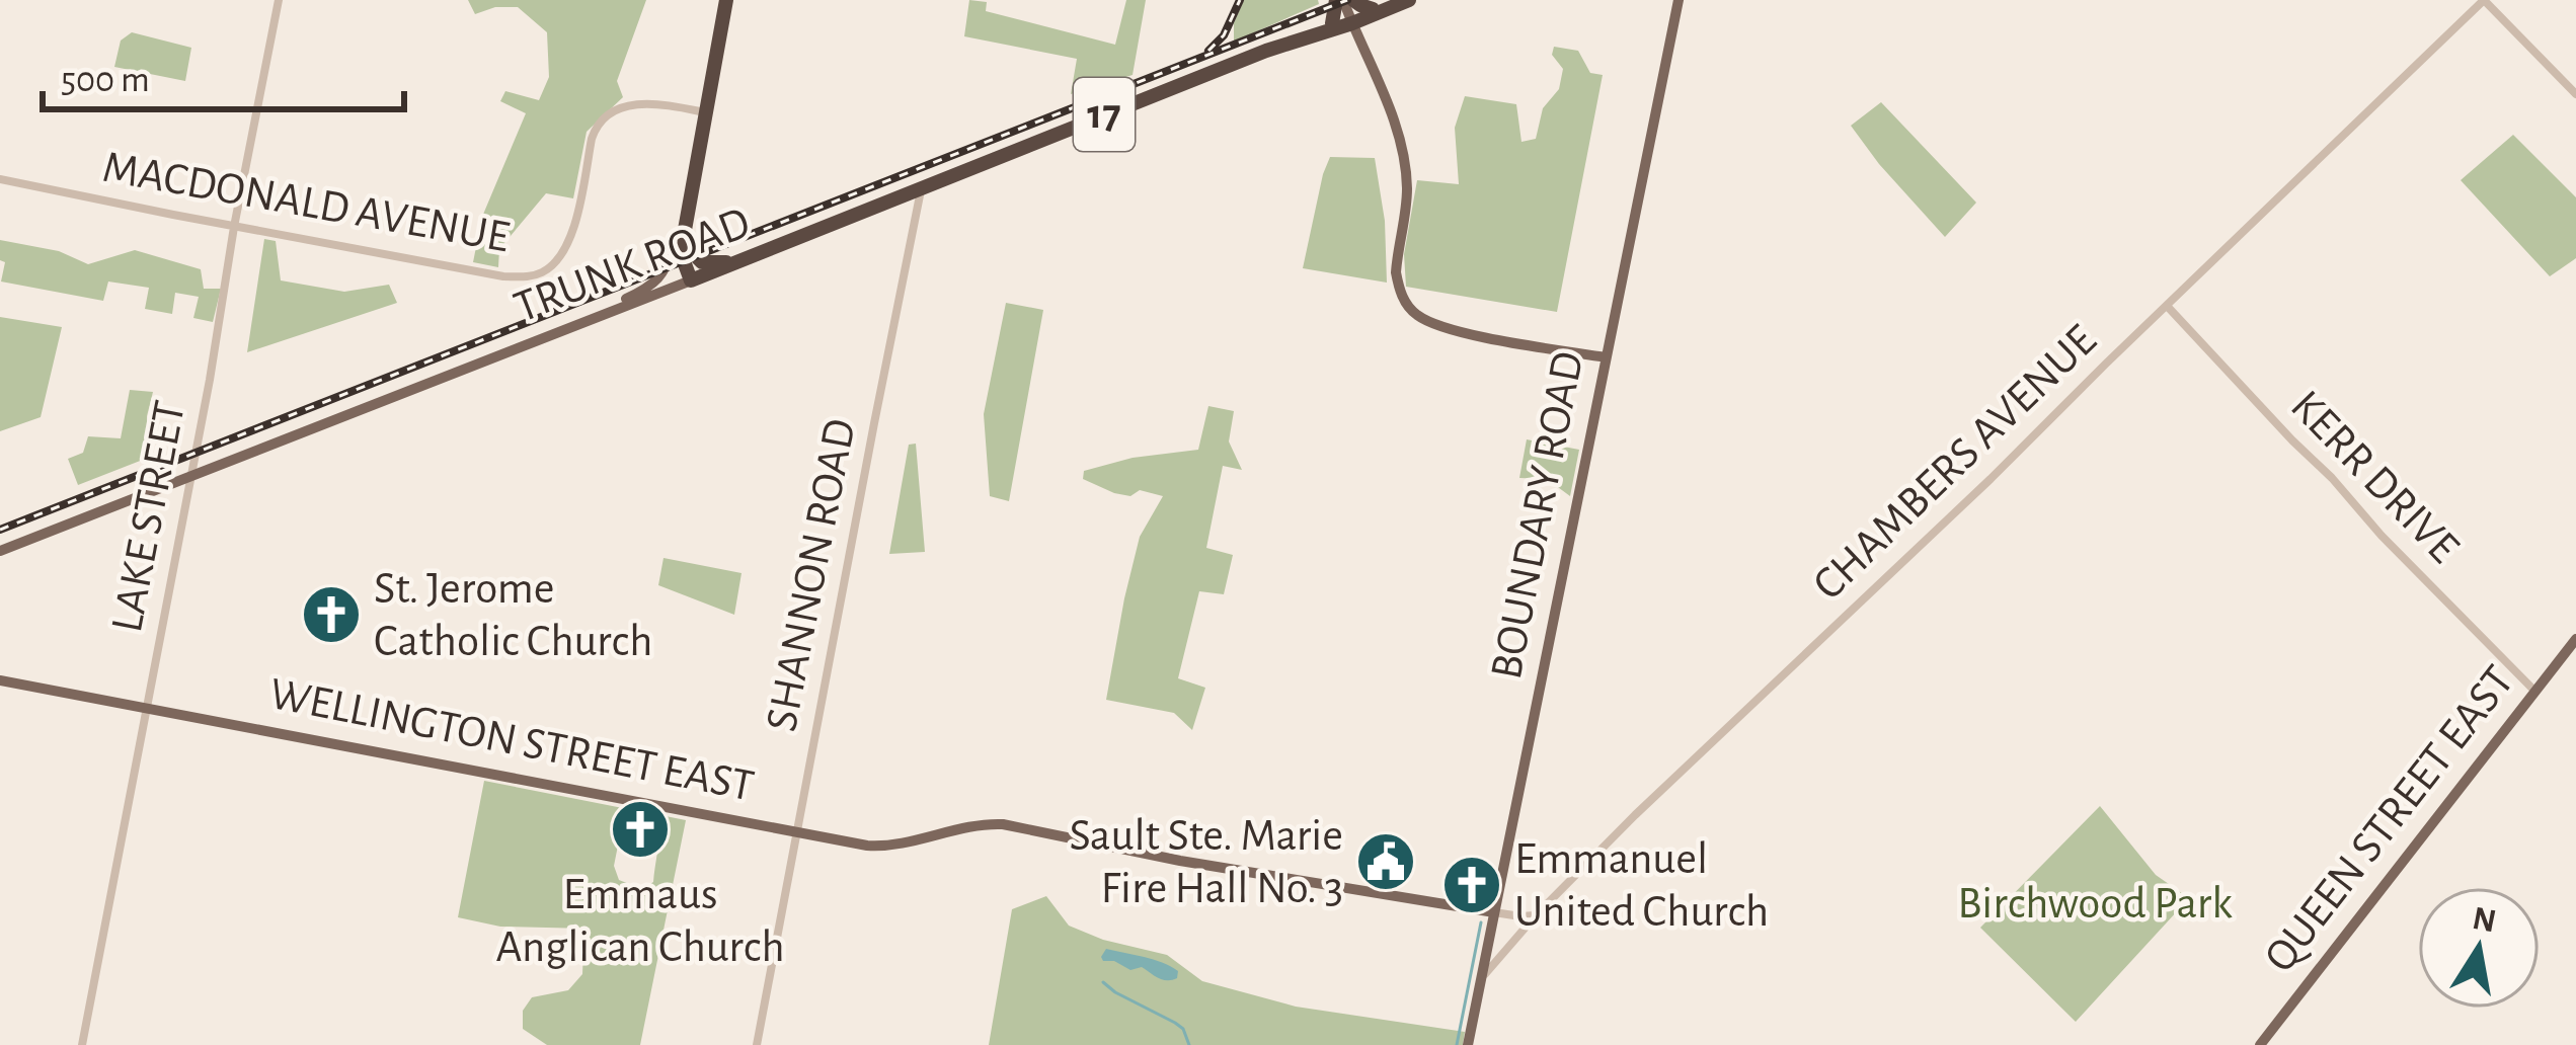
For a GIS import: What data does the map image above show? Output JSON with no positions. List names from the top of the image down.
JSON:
{
  "streets": {
    "highway": ["17", "TRUNK ROAD"],
    "main road": ["BOUNDARY ROAD", "WELLINGTON STREET EAST", "QUEEN STREET EAST"],
    "street": [
      "MACDONALD AVENUE",
      "CHAMBERS AVENUE",
      "KERR DRIVE",
      "LAKE STREET",
      "SHANNON ROAD"
    ]
  },
  "crossings": [
    ["MACDONALD AVENUE", "LAKE STREET"],
    ["TRUNK ROAD", "LAKE STREET"],
    ["TRUNK ROAD", "SHANNON ROAD"],
    ["CHAMBERS AVENUE", "KERR DRIVE"],
    ["CHAMBERS AVENUE", "BOUNDARY ROAD"],
    ["KERR DRIVE", "QUEEN STREET EAST"],
    ["BOUNDARY ROAD", "WELLINGTON STREET EAST"],
    ["LAKE STREET", "WELLINGTON STREET EAST"],
    ["SHANNON ROAD", "WELLINGTON STREET EAST"]
  ],
  "parks": ["Birchwood Park"],
  "places": {
    "church": ["St. Jerome Catholic Church", "Emmaus Anglican Church", "Emmanuel United Church"],
    "public building": ["Sault Ste. Marie Fire Hall No. 3"]
  },
  "scale_bar": "500 m",
  "north": "top"
}
